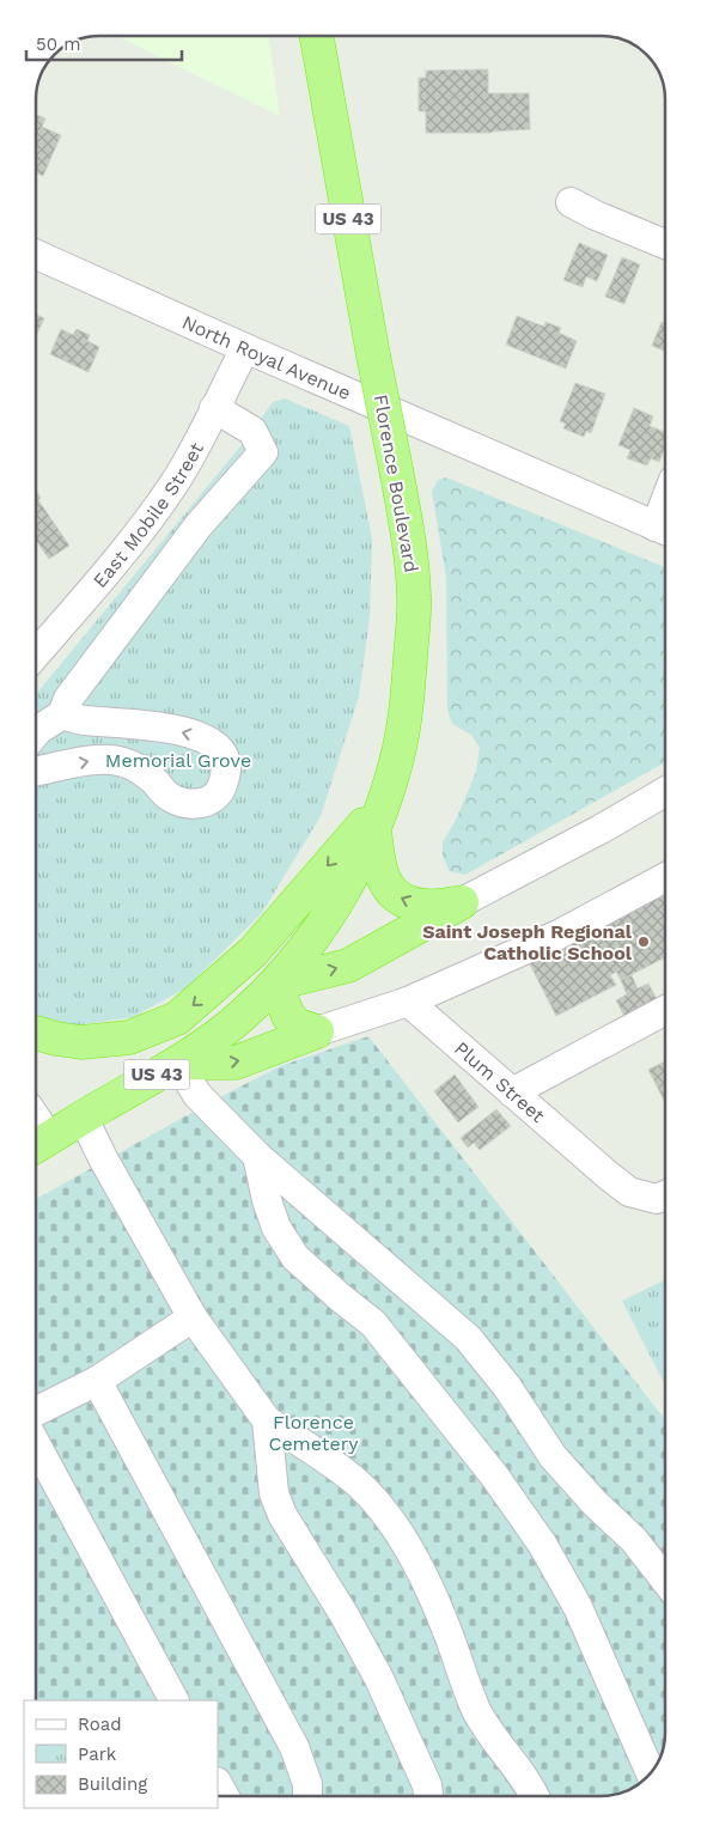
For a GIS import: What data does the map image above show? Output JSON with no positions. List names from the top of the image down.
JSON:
{
  "streets": {
    "highway": ["US 43", "Florence Boulevard"],
    "street": ["North Royal Avenue", "East Mobile Street", "Plum Street"]
  },
  "crossings": [
    ["US 43", "Florence Boulevard"],
    ["North Royal Avenue", "East Mobile Street"]
  ],
  "parks": ["Memorial Grove", "Florence Cemetery"],
  "places": ["Saint Joseph Regional Catholic School"],
  "legend": ["Road", "Park", "Building"],
  "scale_bar": "50 m"
}
